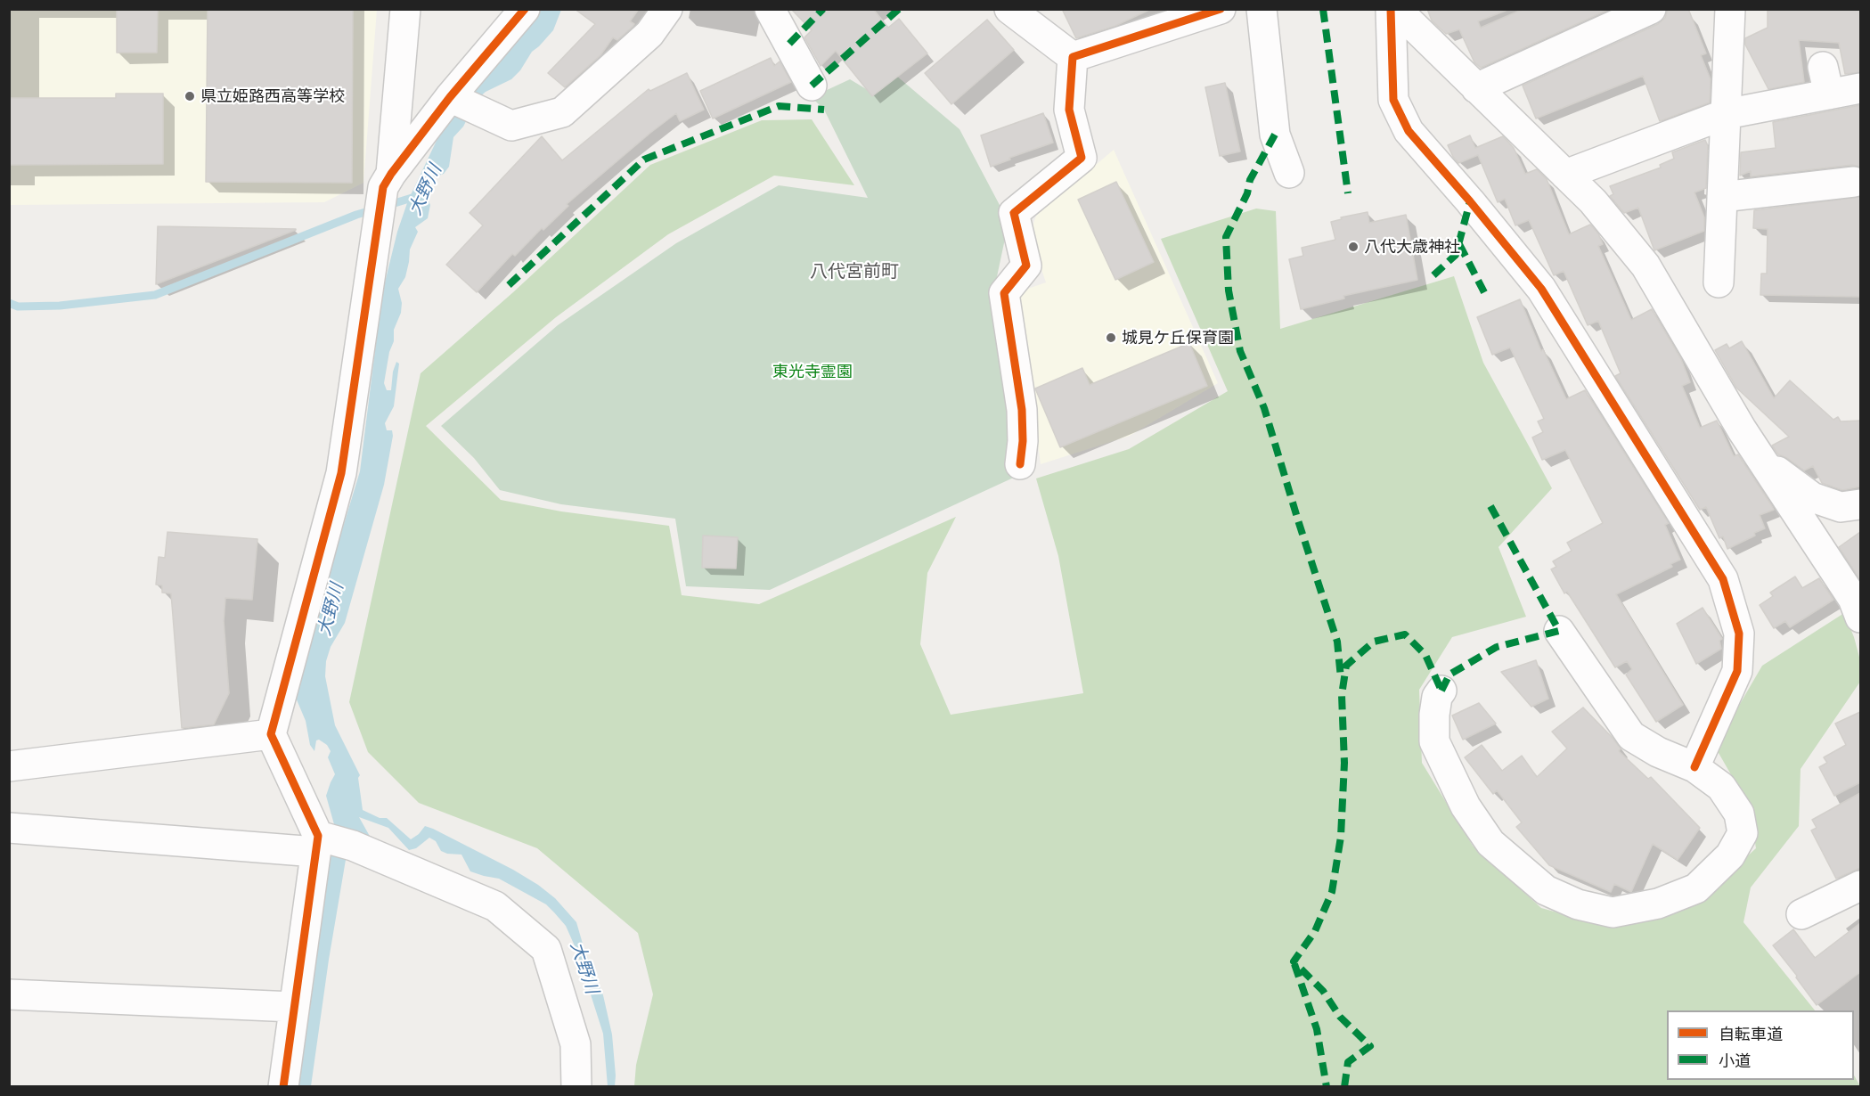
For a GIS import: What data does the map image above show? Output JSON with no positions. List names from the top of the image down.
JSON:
{
  "districts": ["八代宮前町"],
  "water": ["大野川"],
  "parks": ["東光寺霊園"],
  "places": ["県立姫路西高等学校", "八代大歳神社", "城見ケ丘保育園"],
  "legend": ["自転車道", "小道"]
}
